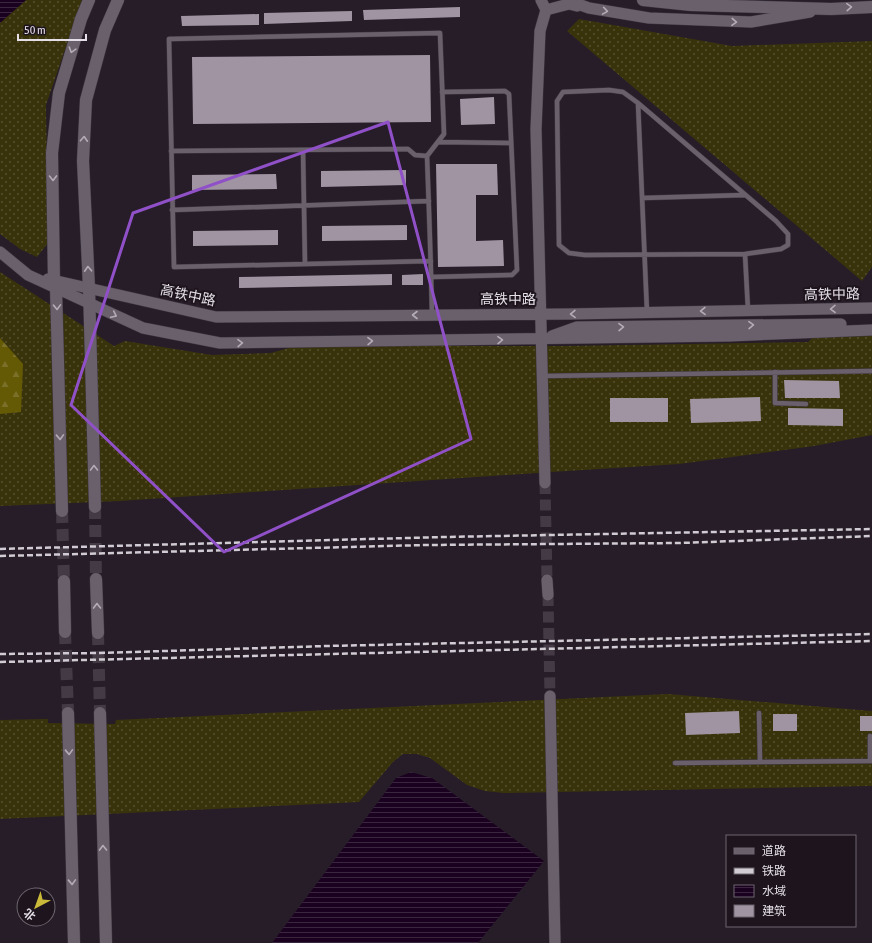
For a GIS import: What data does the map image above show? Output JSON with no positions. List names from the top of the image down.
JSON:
{
  "streets": {
    "street": ["高铁中路"]
  },
  "legend": [
    "道路",
    "铁路",
    "水域",
    "建筑"
  ],
  "scale_bar": "50 m",
  "north": "bottom left"
}
